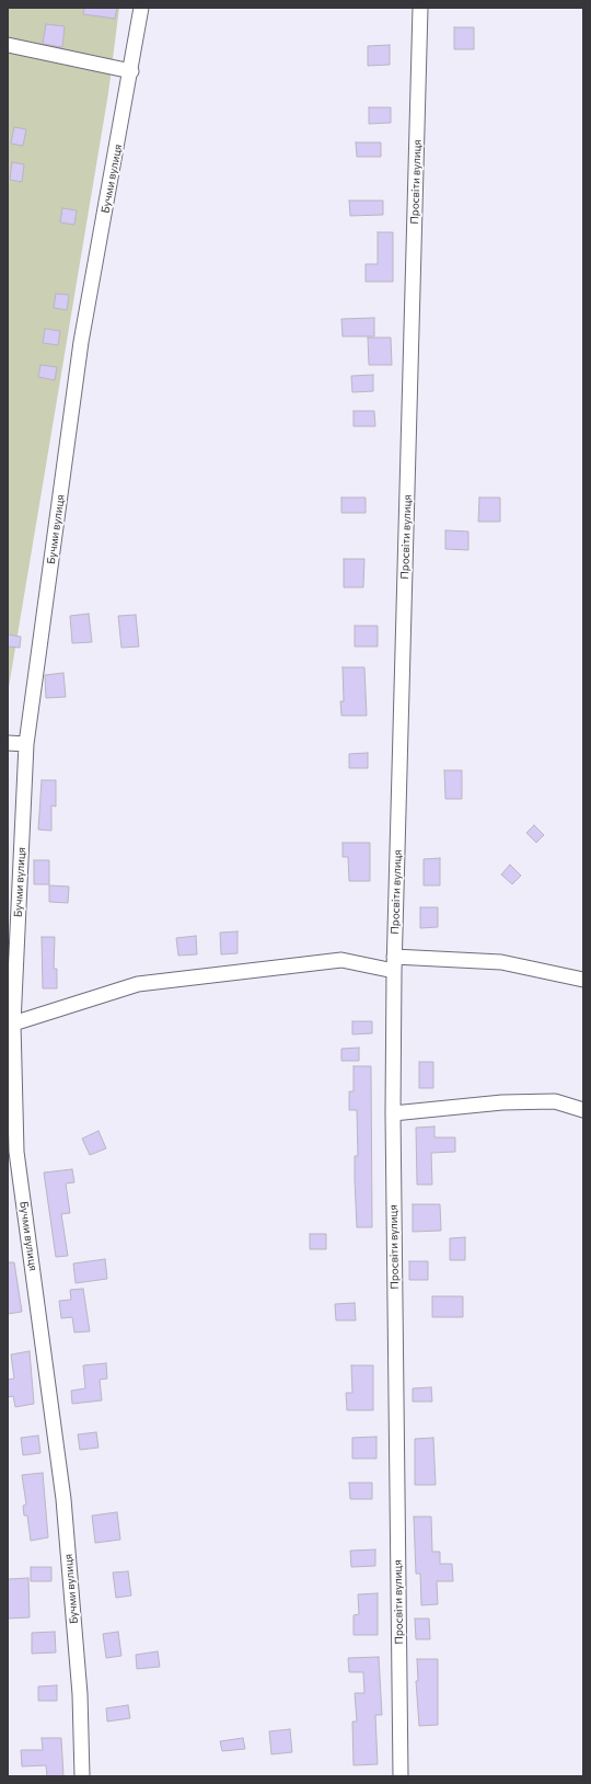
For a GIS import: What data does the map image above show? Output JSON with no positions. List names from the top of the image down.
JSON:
{
  "streets": {
    "street": ["Бучми вулиця", "Просвіти вулиця"]
  }
}
